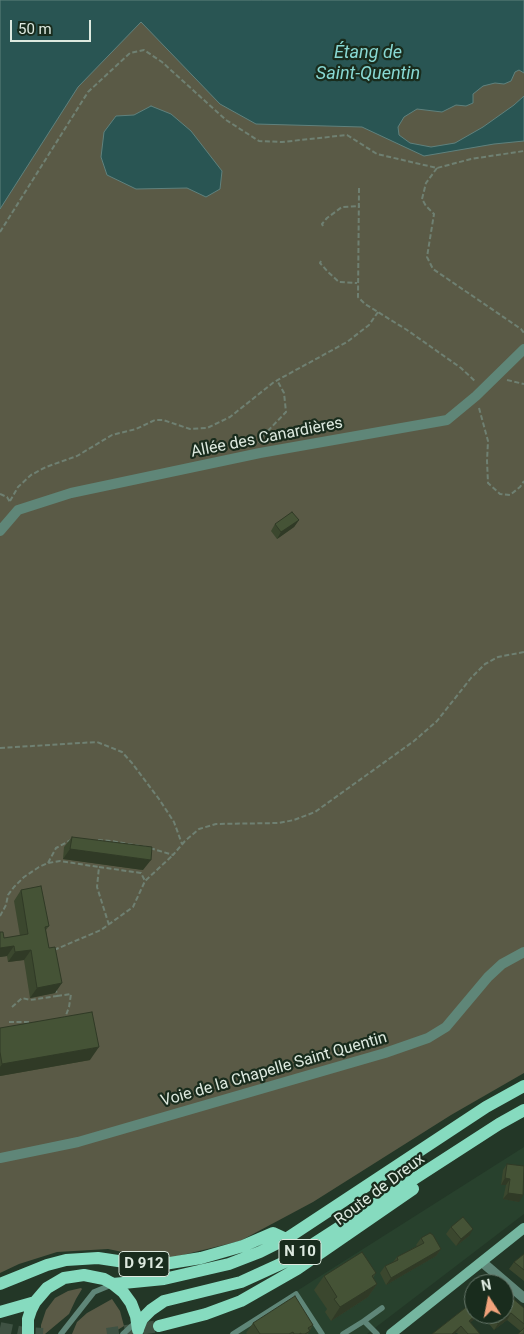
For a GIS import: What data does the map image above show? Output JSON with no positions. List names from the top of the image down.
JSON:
{
  "streets": {
    "main road": ["Route de Dreux", "N 10", "D 912"],
    "street": ["Allée des Canardières", "Voie de la Chapelle Saint Quentin"]
  },
  "crossings": [
    ["Route de Dreux", "N 10"],
    ["N 10", "D 912"]
  ],
  "water": ["Étang de Saint-Quentin"],
  "scale_bar": "50 m",
  "north": "top"
}
